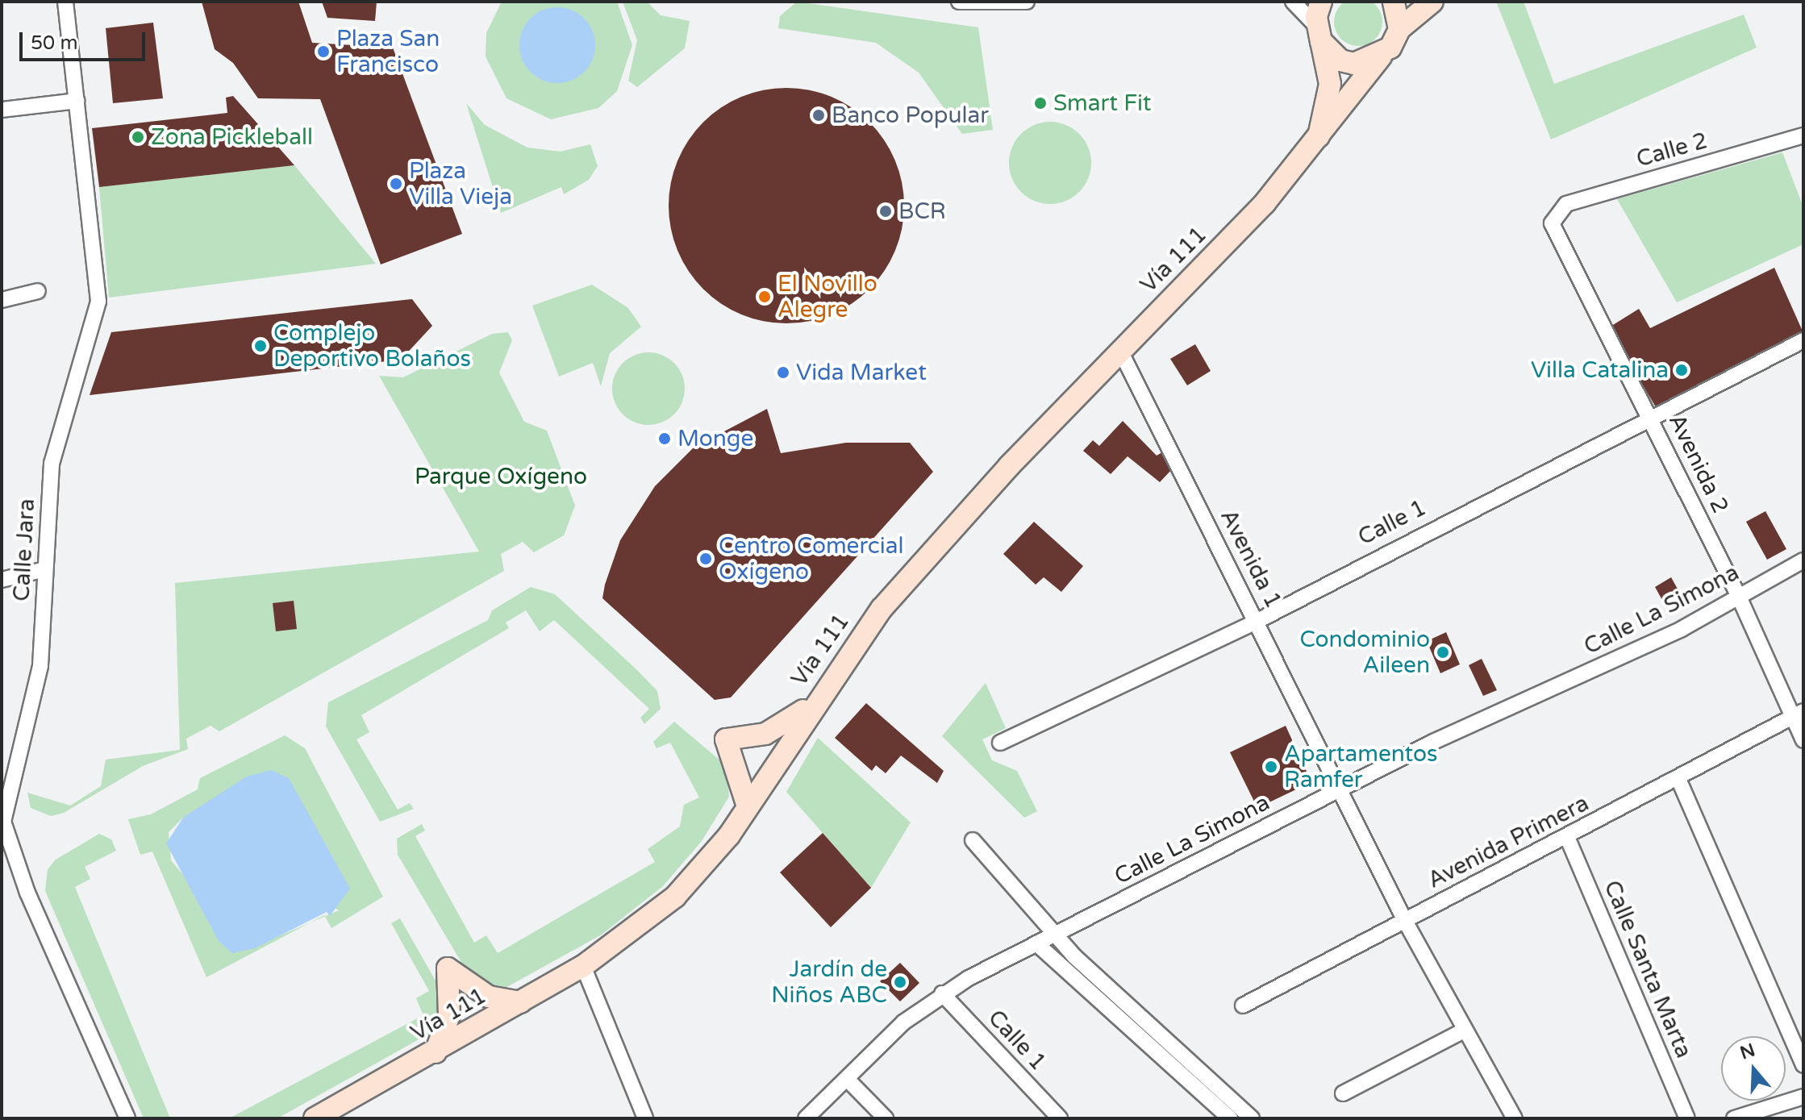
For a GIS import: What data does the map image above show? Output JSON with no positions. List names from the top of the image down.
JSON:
{
  "streets": {
    "main road": ["Vía 111"],
    "street": [
      "Calle 2",
      "Avenida 2",
      "Calle 1",
      "Calle Jara",
      "Avenida 1",
      "Calle La Simona",
      "Avenida Primera",
      "Calle Santa Marta"
    ]
  },
  "crossings": [
    ["Calle 2", "Avenida 2"],
    ["Vía 111", "Avenida 1"],
    ["Avenida 2", "Calle 1"],
    ["Avenida 2", "Calle La Simona"],
    ["Avenida 2", "Avenida Primera"],
    ["Calle 1", "Avenida 1"],
    ["Calle 1", "Calle La Simona"],
    ["Avenida 1", "Calle La Simona"],
    ["Avenida 1", "Avenida Primera"],
    ["Avenida Primera", "Calle Santa Marta"]
  ],
  "parks": ["Parque Oxígeno"],
  "places": [
    "Plaza San Francisco",
    "Smart Fit",
    "Banco Popular",
    "Zona Pickleball",
    "Plaza Villa Vieja",
    "BCR",
    "El Novillo Alegre",
    "Complejo Deportivo Bolaños",
    "Villa Catalina",
    "Vida Market",
    "Monge",
    "Centro Comercial Oxígeno",
    "Condominio Aileen",
    "Apartamentos Ramfer",
    "Jardín de Niños ABC"
  ],
  "scale_bar": "50 m",
  "north": "top"
}
